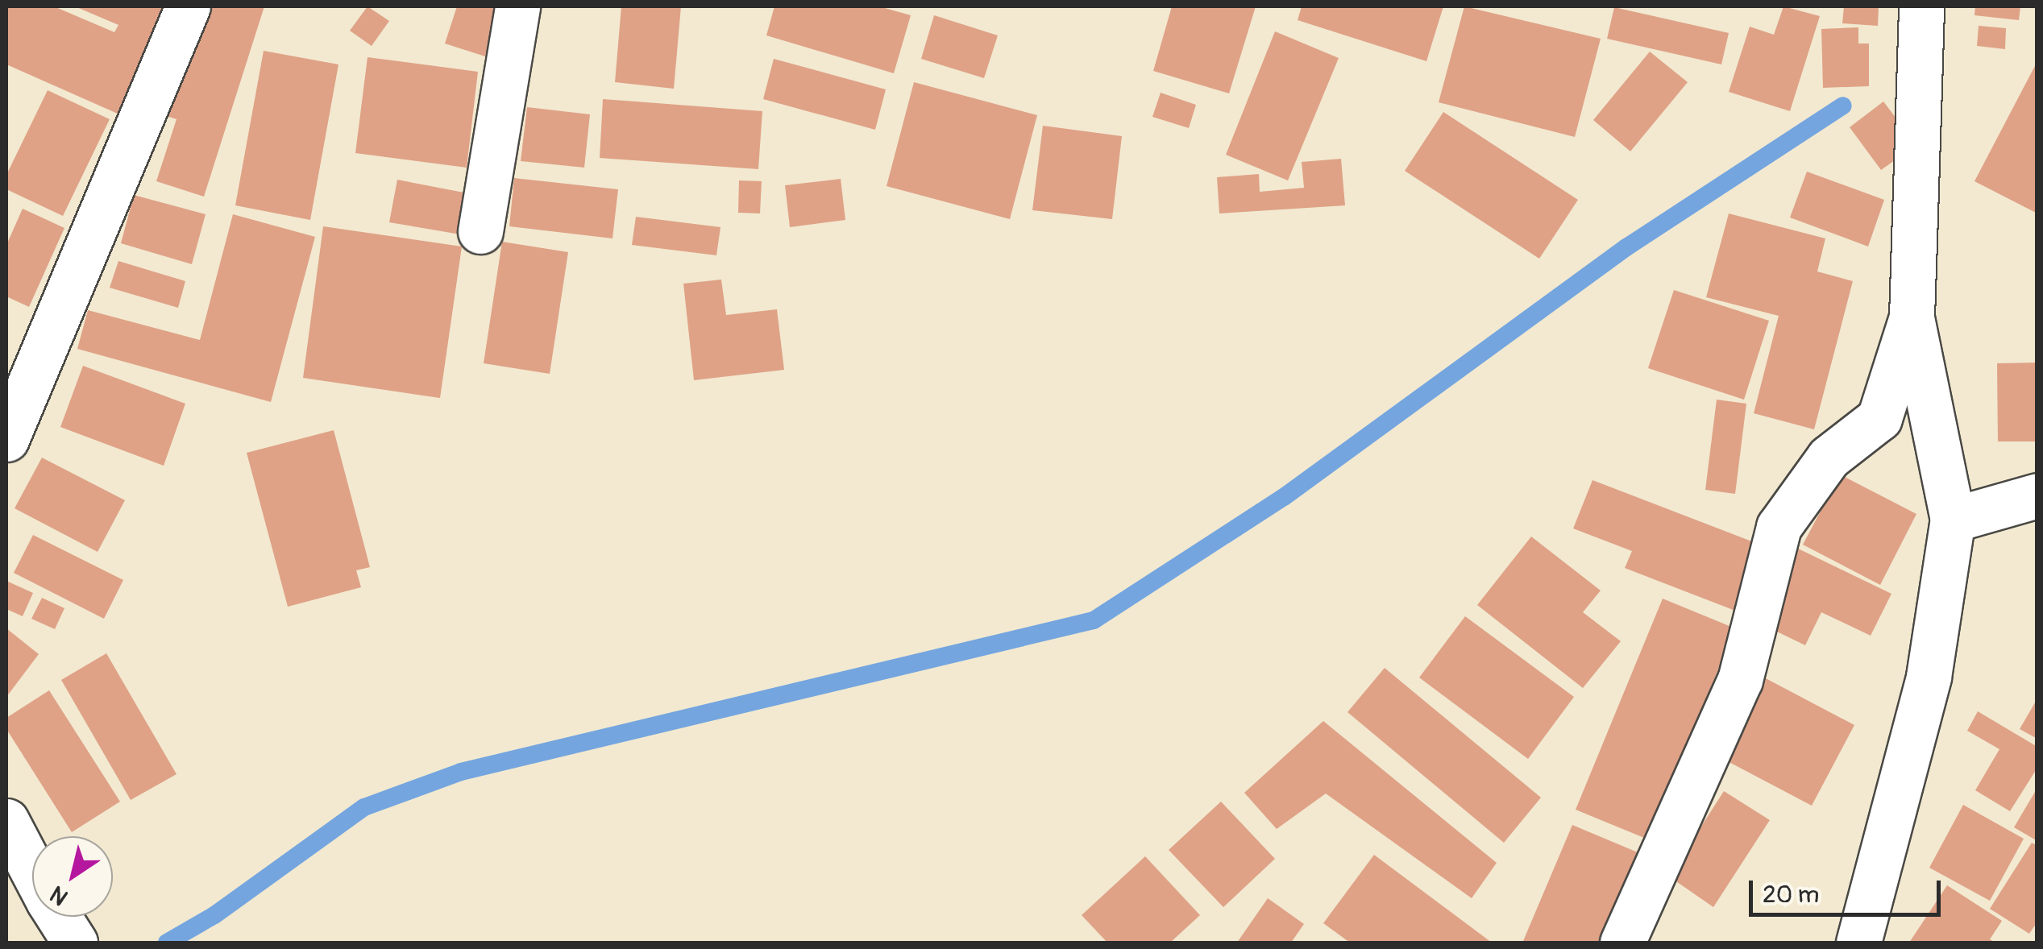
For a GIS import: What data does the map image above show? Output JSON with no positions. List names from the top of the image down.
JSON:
{
  "scale_bar": "20 m",
  "north": "bottom left"
}
